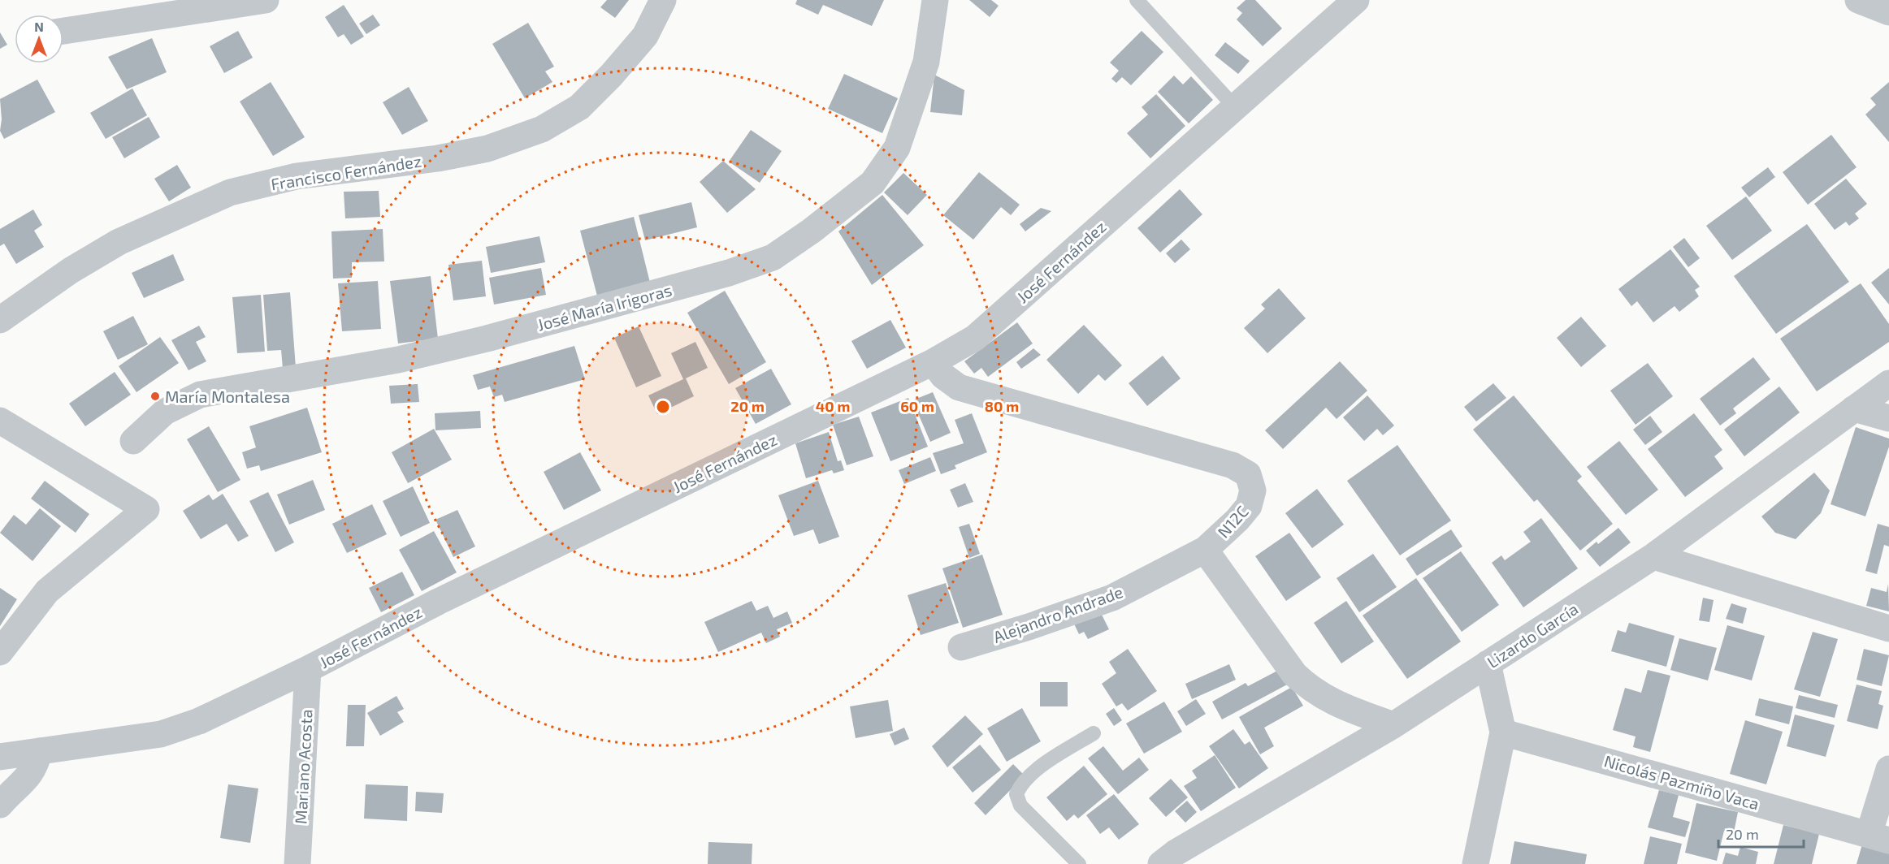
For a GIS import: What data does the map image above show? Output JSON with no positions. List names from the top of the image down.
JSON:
{
  "streets": {
    "street": [
      "Francisco Fernández",
      "José Fernández",
      "José María Irigoras",
      "N12C",
      "Alejandro Andrade",
      "Lizardo García",
      "Mariano Acosta",
      "Nicolás Pazmiño Vaca"
    ]
  },
  "crossings": [
    ["José Fernández", "N12C"],
    ["José Fernández", "Mariano Acosta"],
    ["N12C", "Alejandro Andrade"],
    ["N12C", "Lizardo García"]
  ],
  "places": ["María Montalesa"],
  "scale_bar": "20 m",
  "north": "top",
  "rings": [
    "20 m",
    "40 m",
    "60 m",
    "80 m"
  ]
}
